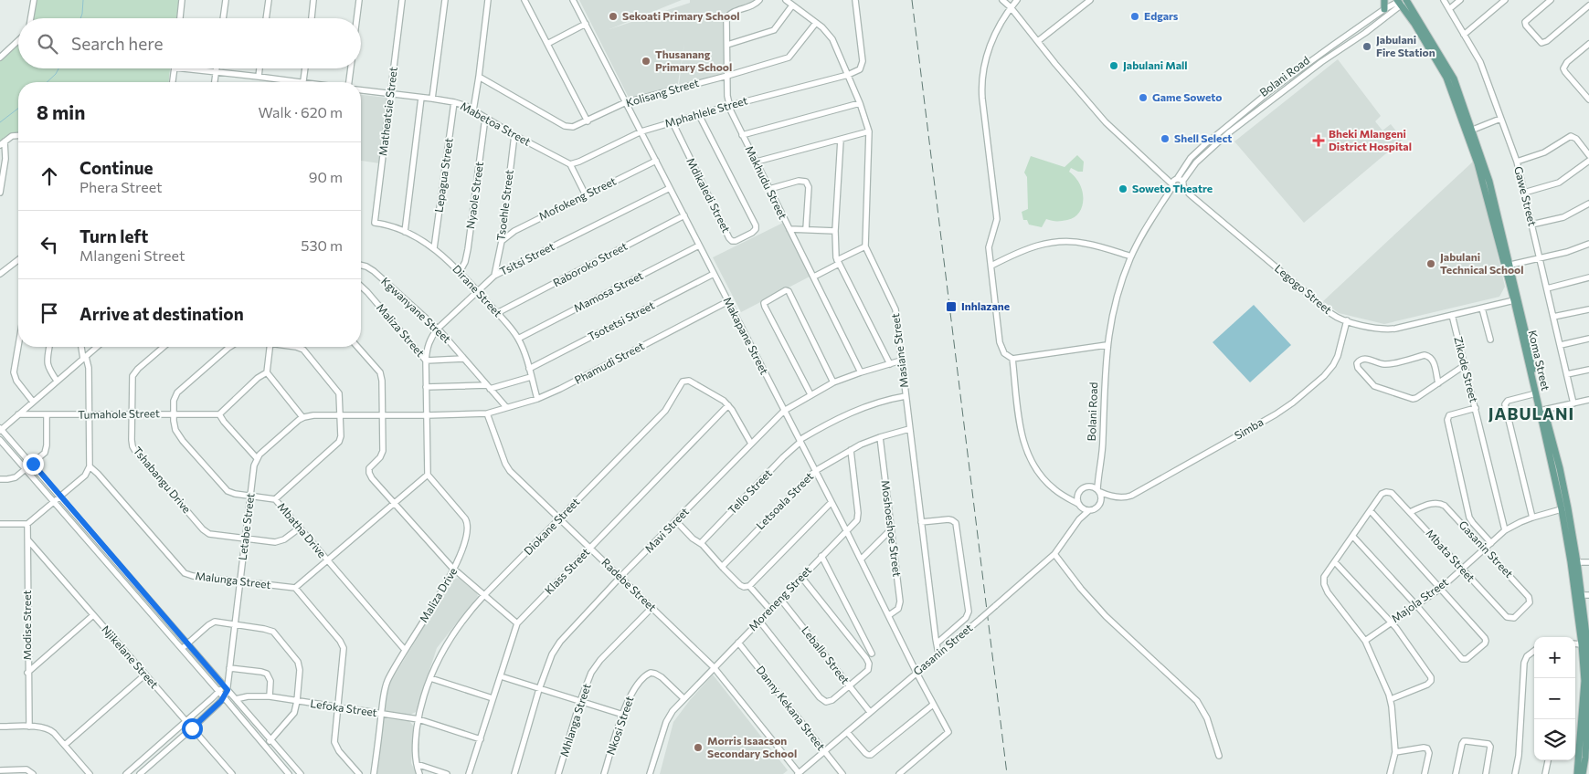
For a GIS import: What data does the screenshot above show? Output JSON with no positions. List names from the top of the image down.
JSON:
{
  "streets": {
    "main road": ["Koma Street"],
    "street": [
      "Bolani Road",
      "Kolisang Street",
      "Matheatsie Street",
      "Mphahlele Street",
      "Mabetoa Street",
      "Lepagua Street",
      "Makhudu Street",
      "Nyaole Street",
      "Mdikaledi Street",
      "Gawe Street",
      "Mofokeng Street",
      "Tsoehle Street",
      "Tsitsi Street",
      "Raboroko Street",
      "Legogo Street",
      "Dirane Street",
      "Mamosa Street",
      "Kgwanyane Street",
      "Tsotetsi Street",
      "Maliza Street",
      "Makapane Street",
      "Masiane Street",
      "Phamudi Street",
      "Zikode Street",
      "Tumahole Street",
      "Simba",
      "Tshabangu Drive",
      "Tello Street",
      "Letsoala Street",
      "Letabe Street",
      "Diokane Street",
      "Moshoeshoe Street",
      "Mbatha Drive",
      "Mavi Street",
      "Gasanin Street",
      "Mbata Street",
      "Klass Street",
      "Malunga Street",
      "Radebe Street",
      "Maliza Drive",
      "Moreneng Street",
      "Majola Street",
      "Modise Street",
      "Leballo Street",
      "Njikelane Street",
      "Lefoka Street",
      "Danny Kekana Street",
      "Mhlanga Street",
      "Nkosi Street"
    ]
  },
  "crossings": [
    ["Bolani Road", "Legogo Street"],
    ["Bolani Road", "Koma Street"],
    ["Bolani Road", "Gasanin Street"],
    ["Kolisang Street", "Makhudu Street"],
    ["Kolisang Street", "Makapane Street"],
    ["Kolisang Street", "Masiane Street"],
    ["Matheatsie Street", "Mabetoa Street"],
    ["Matheatsie Street", "Dirane Street"],
    ["Mphahlele Street", "Mabetoa Street"],
    ["Mphahlele Street", "Makhudu Street"],
    ["Mphahlele Street", "Mdikaledi Street"],
    ["Mphahlele Street", "Makapane Street"],
    ["Mphahlele Street", "Masiane Street"],
    ["Mabetoa Street", "Lepagua Street"],
    ["Mabetoa Street", "Nyaole Street"],
    ["Mabetoa Street", "Tsoehle Street"],
    ["Lepagua Street", "Dirane Street"],
    ["Makhudu Street", "Mavi Street"],
    ["Nyaole Street", "Dirane Street"],
    ["Mofokeng Street", "Tsoehle Street"],
    ["Mofokeng Street", "Makapane Street"],
    ["Tsoehle Street", "Tsitsi Street"],
    ["Tsitsi Street", "Dirane Street"],
    ["Tsitsi Street", "Kgwanyane Street"],
    ["Tsitsi Street", "Maliza Street"],
    ["Tsitsi Street", "Makapane Street"],
    ["Raboroko Street", "Dirane Street"],
    ["Raboroko Street", "Makapane Street"],
    ["Legogo Street", "Koma Street"],
    ["Legogo Street", "Zikode Street"],
    ["Legogo Street", "Simba"],
    ["Dirane Street", "Mamosa Street"],
    ["Dirane Street", "Tsotetsi Street"],
    ["Dirane Street", "Phamudi Street"],
    ["Mamosa Street", "Makapane Street"],
    ["Kgwanyane Street", "Phamudi Street"],
    ["Tsotetsi Street", "Makapane Street"],
    ["Makapane Street", "Phamudi Street"],
    ["Makapane Street", "Tello Street"],
    ["Makapane Street", "Letsoala Street"],
    ["Makapane Street", "Moshoeshoe Street"],
    ["Makapane Street", "Mavi Street"],
    ["Makapane Street", "Gasanin Street"],
    ["Makapane Street", "Moreneng Street"],
    ["Masiane Street", "Tello Street"],
    ["Masiane Street", "Letsoala Street"],
    ["Masiane Street", "Mavi Street"],
    ["Masiane Street", "Gasanin Street"],
    ["Koma Street", "Majola Street"],
    ["Phamudi Street", "Radebe Street"],
    ["Zikode Street", "Majola Street"],
    ["Tumahole Street", "Tshabangu Drive"],
    ["Tumahole Street", "Mbatha Drive"],
    ["Tshabangu Drive", "Letabe Street"],
    ["Tshabangu Drive", "Mbatha Drive"],
    ["Letsoala Street", "Moshoeshoe Street"],
    ["Letsoala Street", "Moreneng Street"],
    ["Letabe Street", "Mbatha Drive"],
    ["Letabe Street", "Malunga Street"],
    ["Diokane Street", "Mavi Street"],
    ["Diokane Street", "Klass Street"],
    ["Diokane Street", "Radebe Street"],
    ["Diokane Street", "Lefoka Street"],
    ["Mbatha Drive", "Maliza Drive"],
    ["Mavi Street", "Radebe Street"],
    ["Gasanin Street", "Mbata Street"],
    ["Gasanin Street", "Radebe Street"],
    ["Gasanin Street", "Majola Street"],
    ["Gasanin Street", "Leballo Street"],
    ["Gasanin Street", "Danny Kekana Street"],
    ["Mbata Street", "Majola Street"],
    ["Klass Street", "Radebe Street"],
    ["Klass Street", "Lefoka Street"],
    ["Radebe Street", "Moreneng Street"],
    ["Radebe Street", "Mhlanga Street"],
    ["Moreneng Street", "Leballo Street"],
    ["Moreneng Street", "Danny Kekana Street"],
    ["Moreneng Street", "Nkosi Street"],
    ["Modise Street", "Njikelane Street"]
  ],
  "districts": ["JABULANI"],
  "places": {
    "other": [
      "Sekoati Primary School",
      "Edgars",
      "Jabulani Fire Station",
      "Thusanang Primary School",
      "Jabulani Mall",
      "Game Soweto",
      "Shell Select",
      "Soweto Theatre",
      "Jabulani Technical School",
      "Morris Isaacson Secondary School"
    ],
    "health": ["Bheki Mlangeni District Hospital"],
    "transit": ["Inhlazane"]
  },
  "page": {
    "search": "Search here",
    "heading": ["8 min", "Walk · 620 m"],
    "list": [
      ["Continue", "Phera Street", "90 m"],
      ["Turn left", "Mlangeni Street", "530 m"],
      "Arrive at destination"
    ],
    "map_buttons": ["+", "−"]
  }
}
